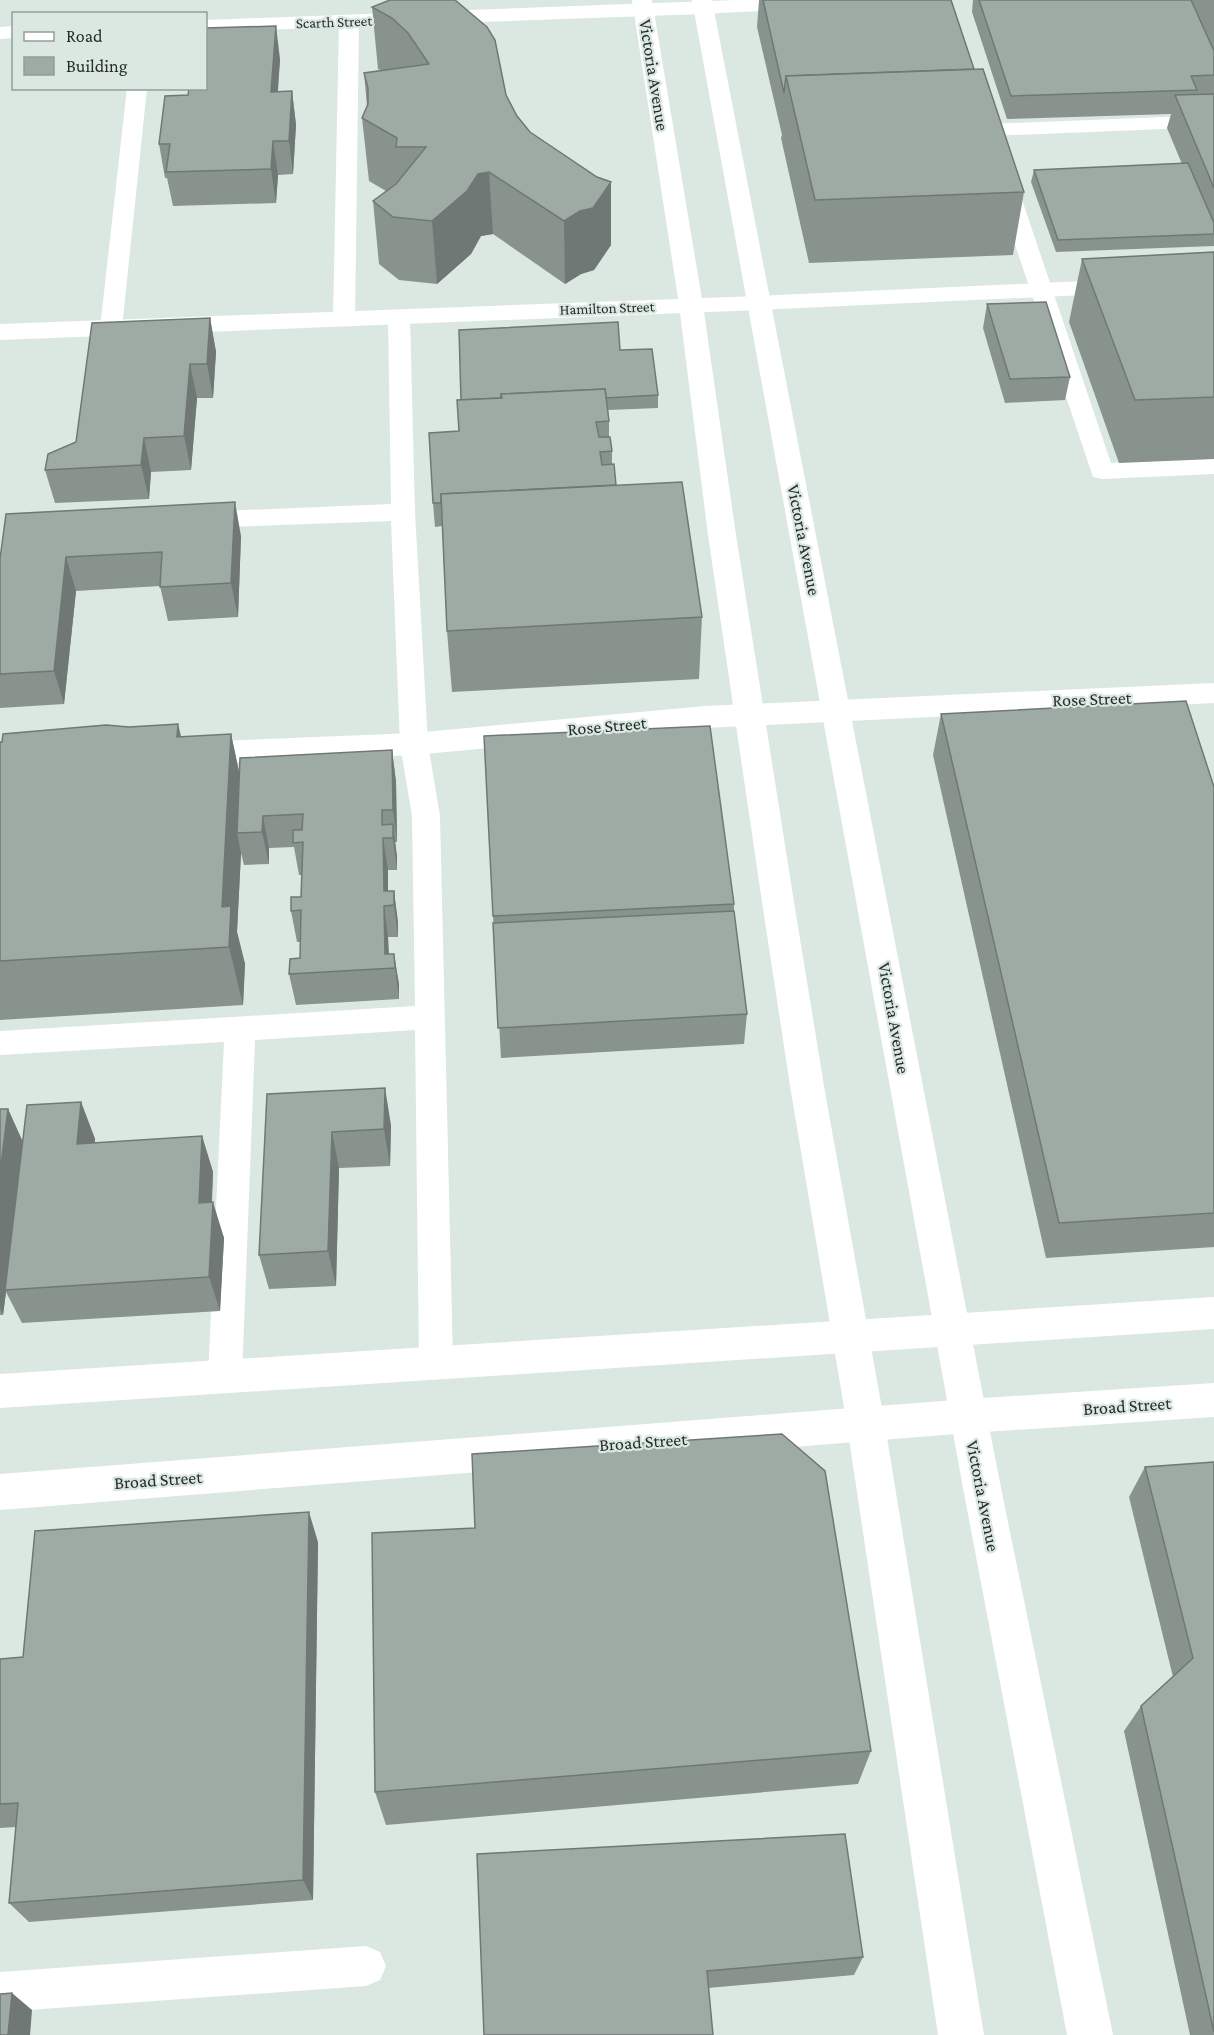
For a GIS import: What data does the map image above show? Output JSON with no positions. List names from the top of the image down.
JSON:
{
  "streets": {
    "main road": [
      "Scarth Street",
      "Victoria Avenue",
      "Hamilton Street",
      "Rose Street",
      "Broad Street"
    ]
  },
  "crossings": [
    ["Scarth Street", "Victoria Avenue"],
    ["Victoria Avenue", "Hamilton Street"],
    ["Victoria Avenue", "Rose Street"],
    ["Victoria Avenue", "Broad Street"]
  ],
  "legend": ["Road", "Building"]
}
